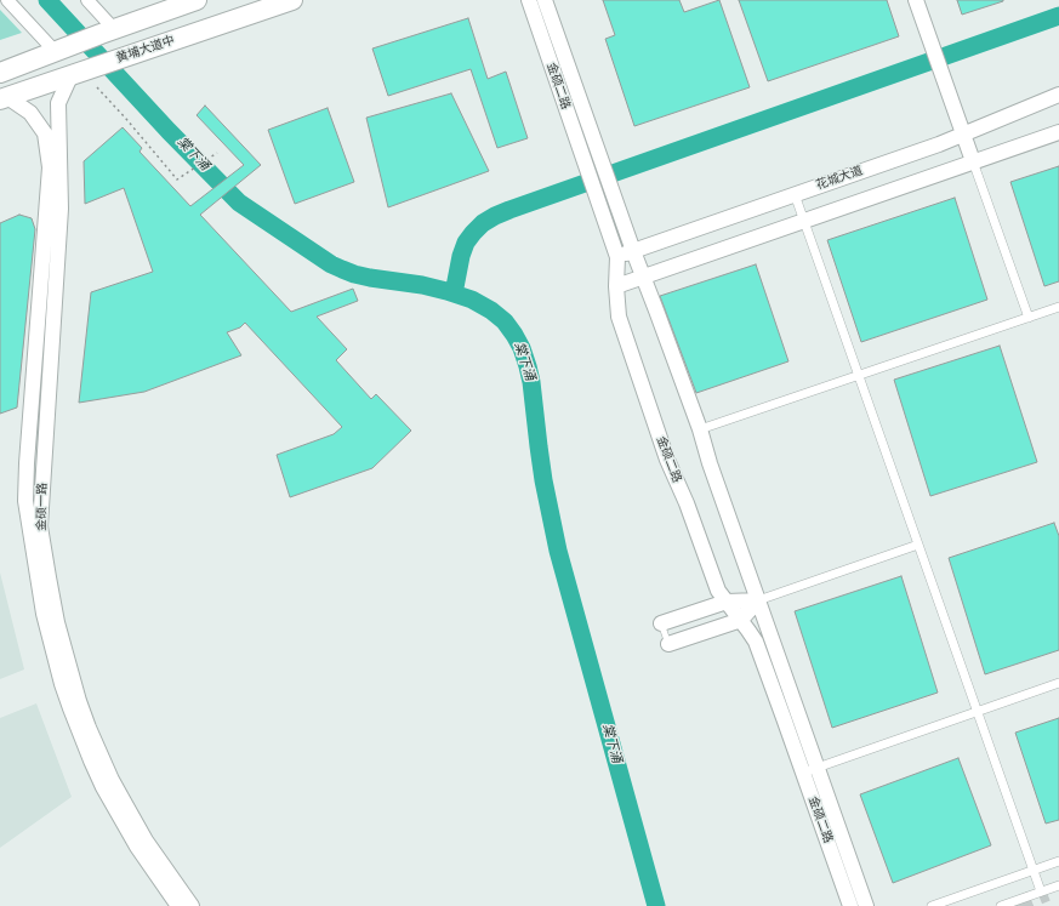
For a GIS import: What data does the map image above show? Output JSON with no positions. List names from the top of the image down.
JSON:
{
  "streets": {
    "main road": ["黄埔大道中"],
    "street": ["金硕二路", "花城大道", "金硕一路"]
  },
  "crossings": [
    ["黄埔大道中", "金硕一路"],
    ["金硕二路", "花城大道"]
  ],
  "water": ["棠下涌"]
}
